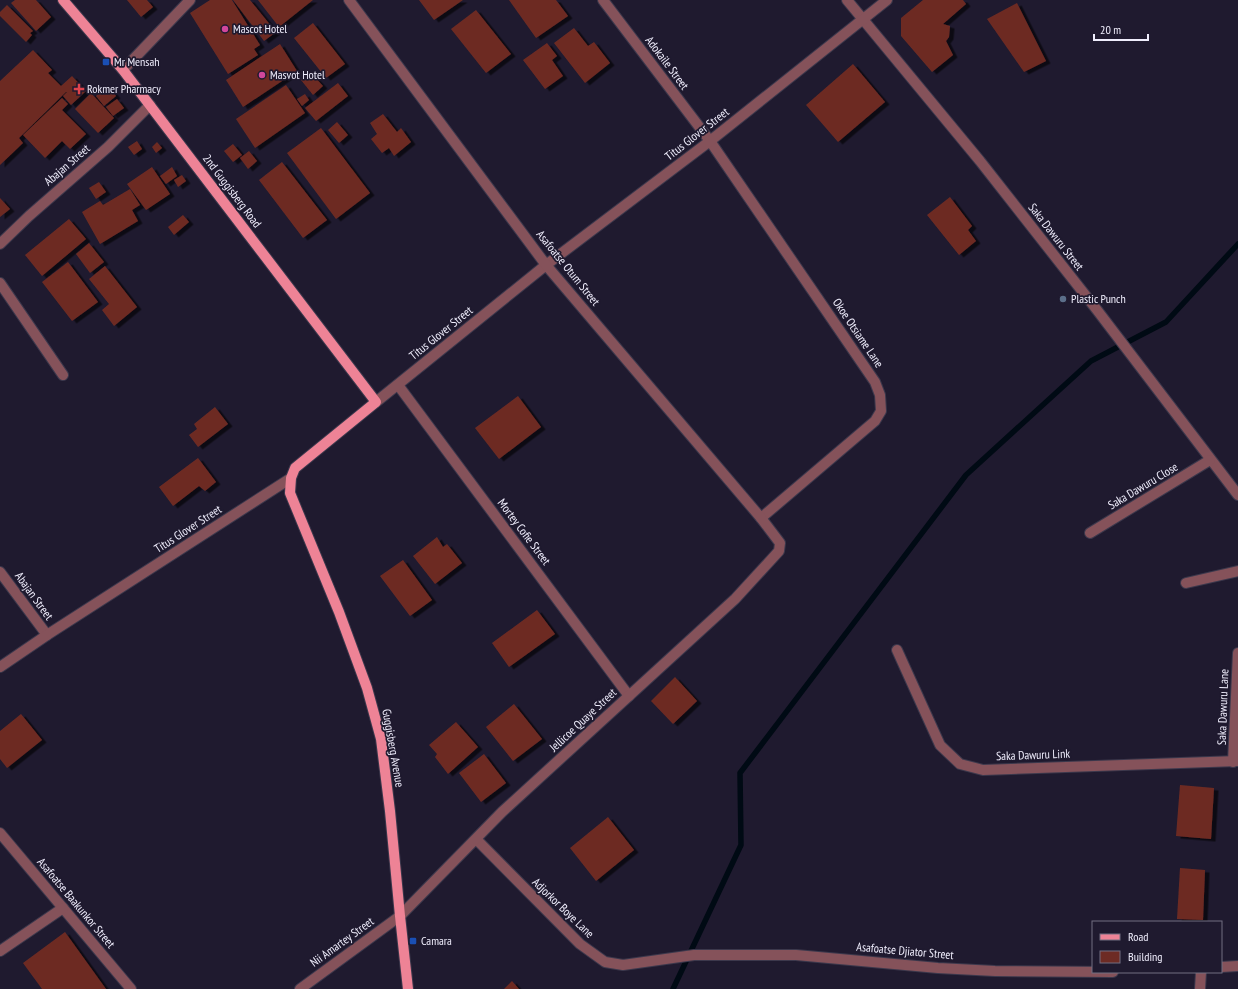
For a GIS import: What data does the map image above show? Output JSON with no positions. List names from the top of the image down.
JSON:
{
  "streets": {
    "main road": ["Titus Glover Street", "2nd Guggisberg Road", "Guggisberg Avenue"],
    "street": [
      "Adokaile Street",
      "Abajan Street",
      "Saka Dawuru Street",
      "Asafoatse Otum Street",
      "Okoe Otsiame Lane",
      "Saka Dawuru Close",
      "Mortey Cofie Street",
      "Saka Dawuru Lane",
      "Jellicoe Quaye Street",
      "Saka Dawuru Link",
      "Asafoatse Baakunkor Street",
      "Adjorkor Boye Lane",
      "Nii Amartey Street",
      "Asafoatse Djiator Street"
    ]
  },
  "crossings": [
    ["Adokaile Street", "Titus Glover Street"],
    ["Adokaile Street", "Okoe Otsiame Lane"],
    ["Titus Glover Street", "Abajan Street"],
    ["Titus Glover Street", "2nd Guggisberg Road"],
    ["Titus Glover Street", "Saka Dawuru Street"],
    ["Titus Glover Street", "Asafoatse Otum Street"],
    ["Titus Glover Street", "Okoe Otsiame Lane"],
    ["Titus Glover Street", "Mortey Cofie Street"],
    ["Titus Glover Street", "Guggisberg Avenue"],
    ["Abajan Street", "2nd Guggisberg Road"],
    ["Saka Dawuru Street", "Saka Dawuru Close"],
    ["Asafoatse Otum Street", "Okoe Otsiame Lane"],
    ["Asafoatse Otum Street", "Jellicoe Quaye Street"],
    ["Mortey Cofie Street", "Jellicoe Quaye Street"],
    ["Saka Dawuru Lane", "Saka Dawuru Link"],
    ["Jellicoe Quaye Street", "Guggisberg Avenue"],
    ["Jellicoe Quaye Street", "Adjorkor Boye Lane"],
    ["Jellicoe Quaye Street", "Nii Amartey Street"],
    ["Guggisberg Avenue", "Nii Amartey Street"],
    ["Adjorkor Boye Lane", "Asafoatse Djiator Street"]
  ],
  "places": {
    "other": ["Mascot Hotel", "Masvot Hotel", "Plastic Punch"],
    "transit": ["Mr Mensah", "Camara"],
    "health": ["Rokmer Pharmacy"]
  },
  "legend": ["Road", "Building"],
  "scale_bar": "20 m"
}
